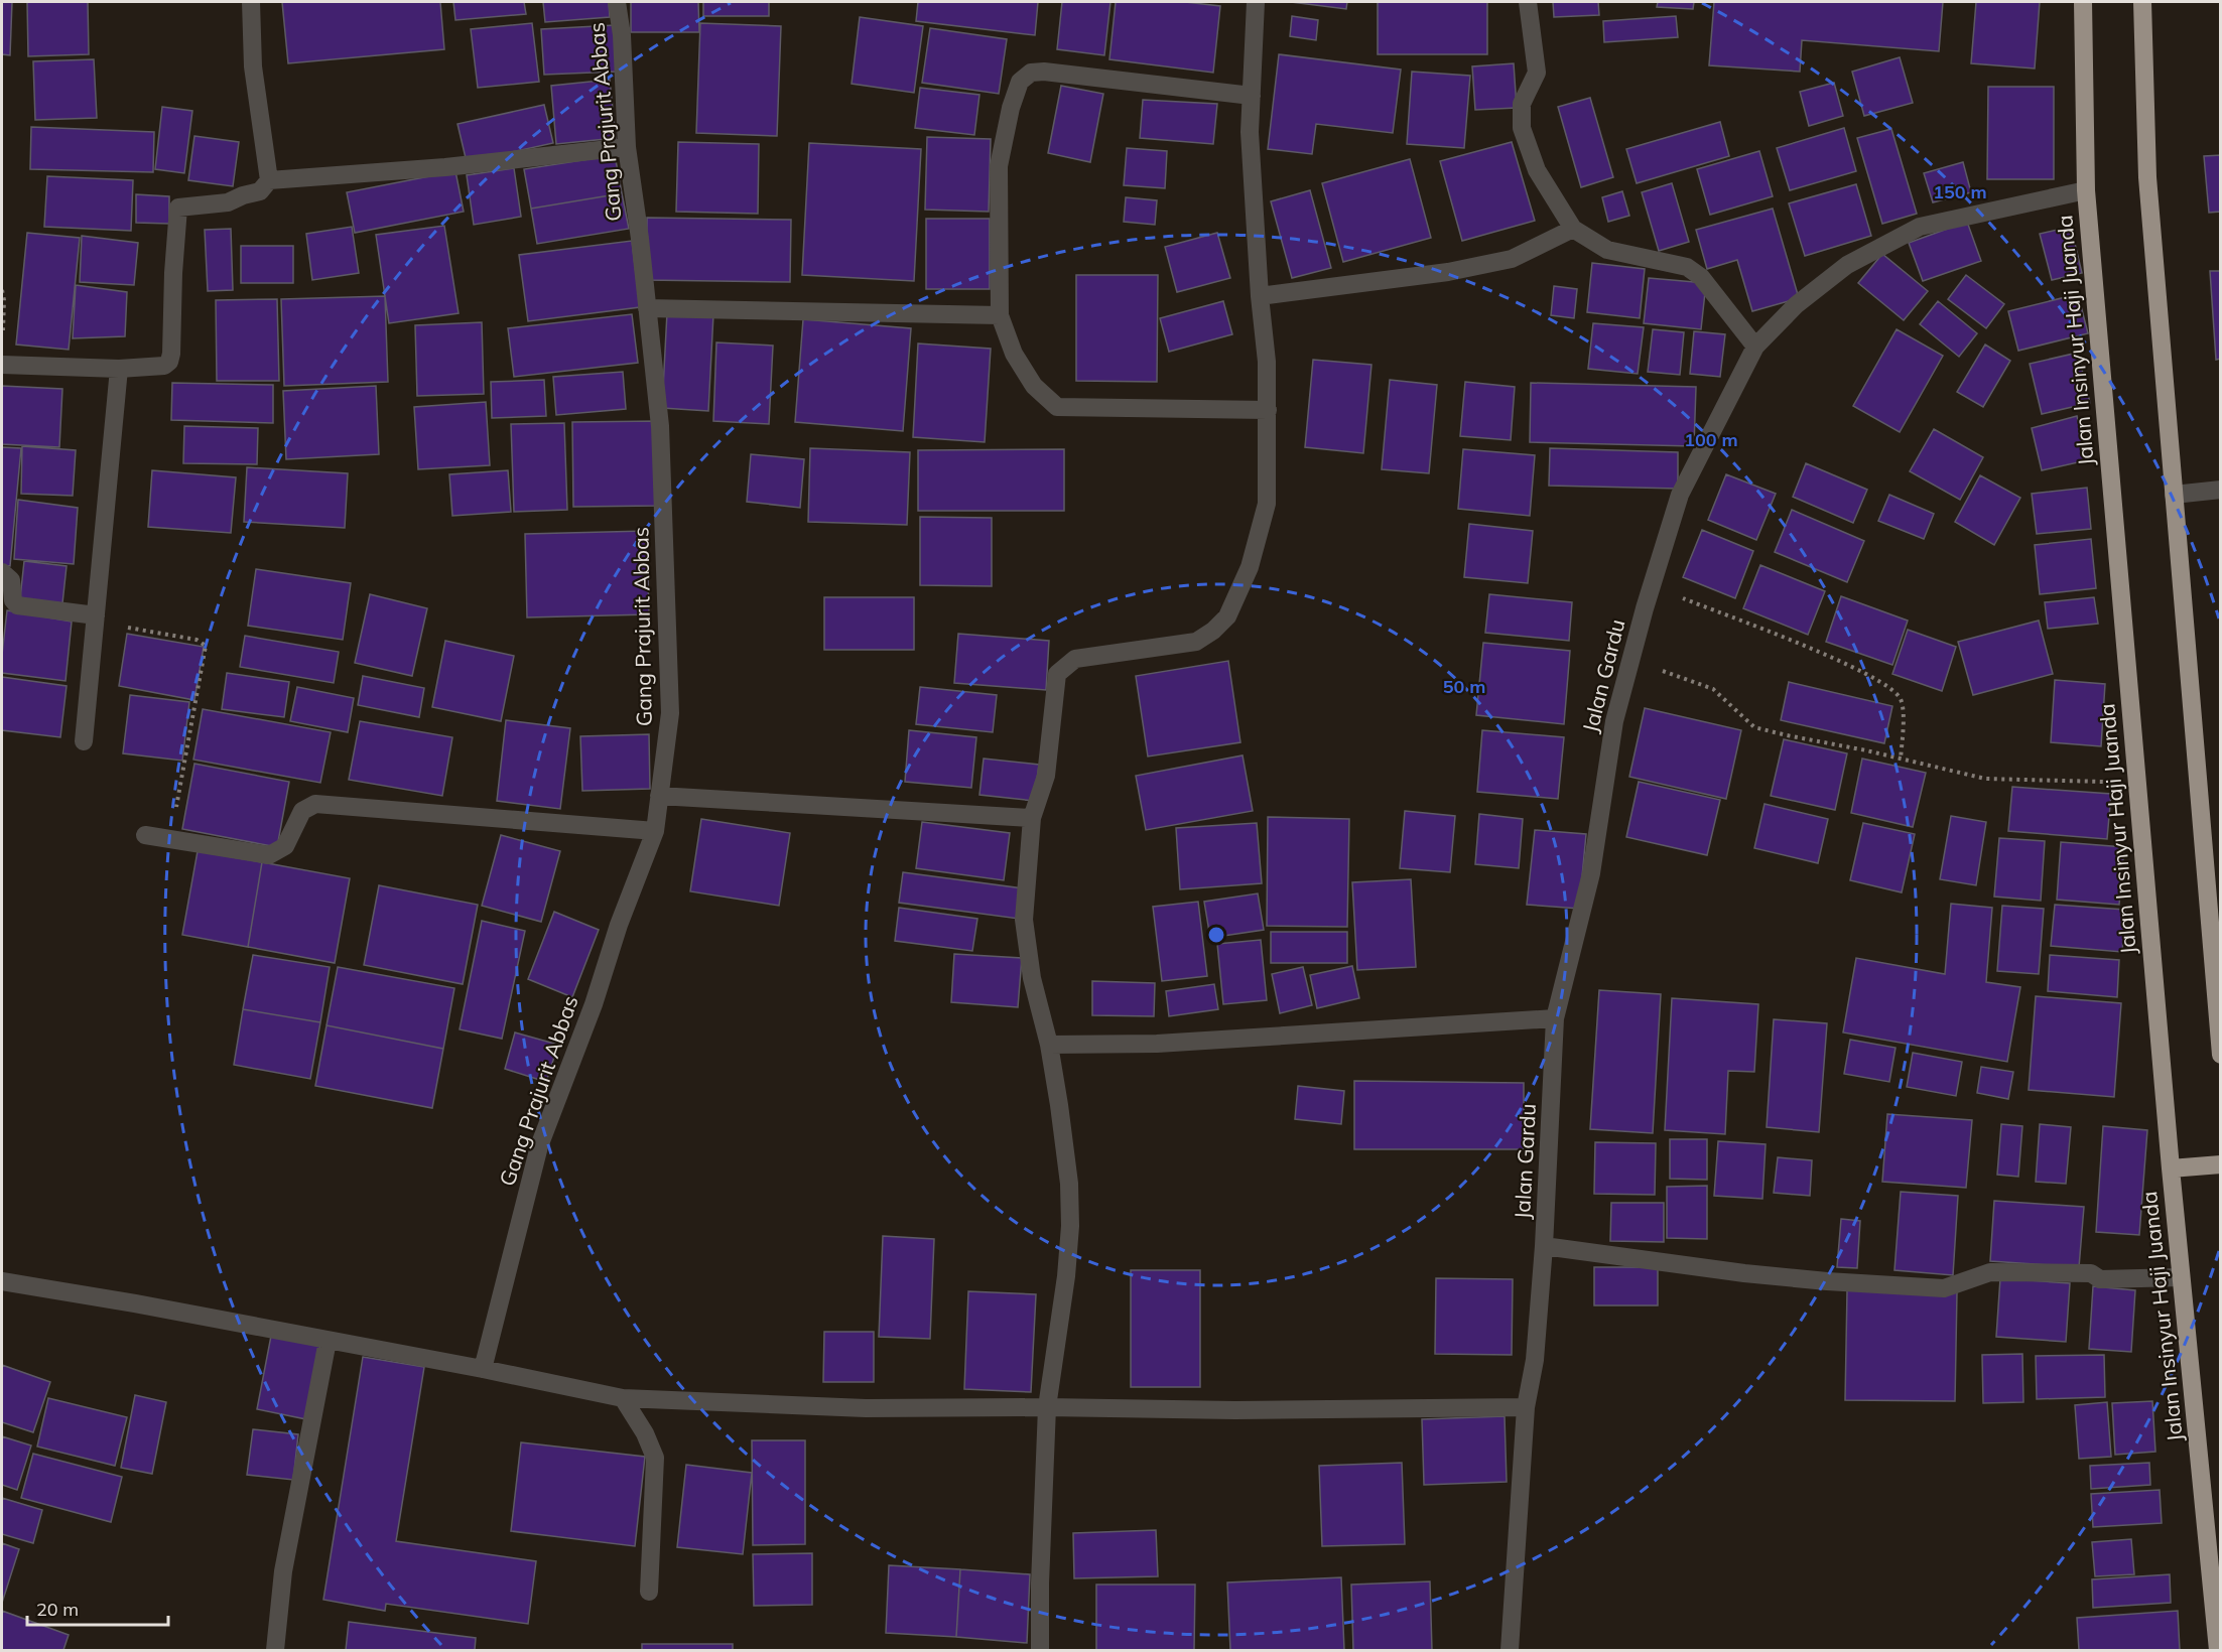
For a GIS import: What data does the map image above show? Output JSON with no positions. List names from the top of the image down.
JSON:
{
  "streets": {
    "highway": ["Jalan Insinyur Haji Juanda"],
    "street": ["Gang Prajurit Abbas", "Jalan Gardu"]
  },
  "crossings": [
    ["Jalan Insinyur Haji Juanda", "Jalan Gardu"]
  ],
  "scale_bar": "20 m",
  "rings": ["150 m", "100 m", "50 m"]
}
